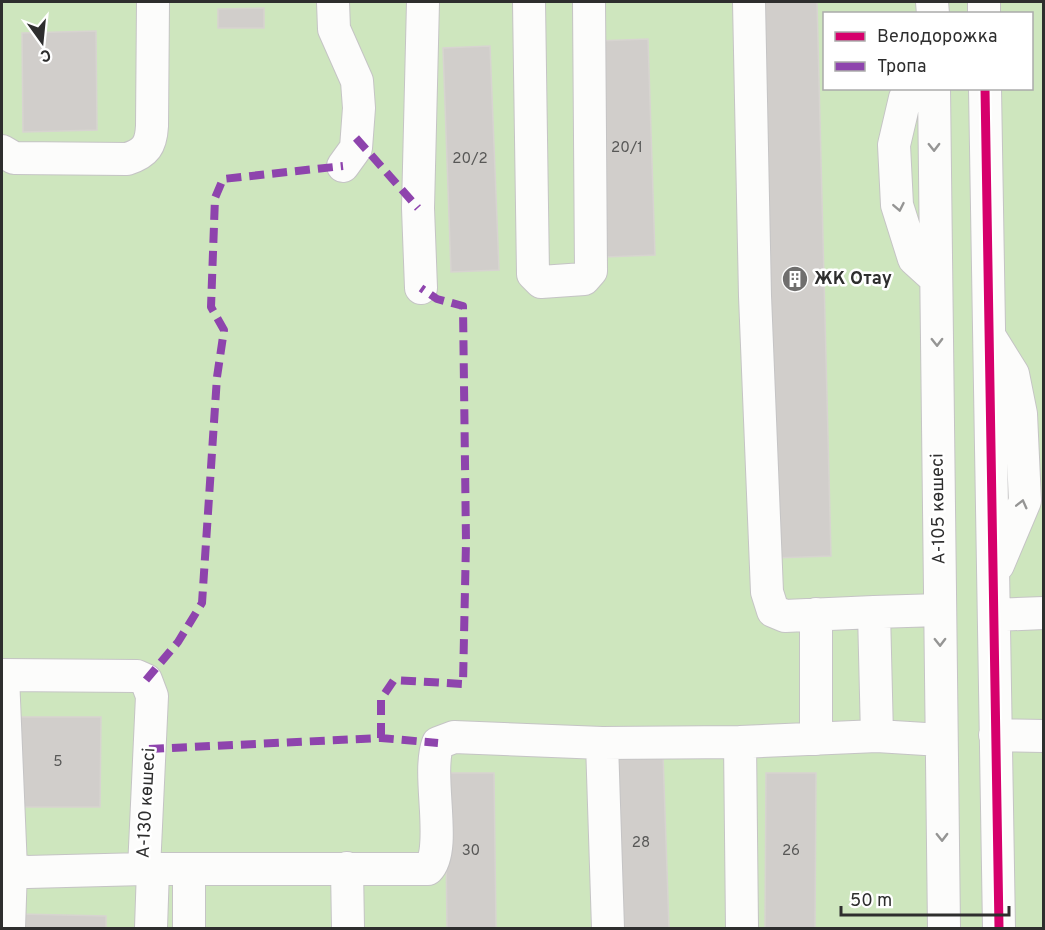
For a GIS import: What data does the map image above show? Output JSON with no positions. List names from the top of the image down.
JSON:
{
  "streets": {
    "street": ["А-105 көшесі", "А-130 көшесі"]
  },
  "places": {
    "building": ["ЖК Отау"]
  },
  "house_numbers": [
    "20/1",
    "20/2",
    "5",
    "28",
    "30",
    "26"
  ],
  "legend": ["Велодорожка", "Тропа"],
  "scale_bar": "50 m",
  "north": "bottom"
}
